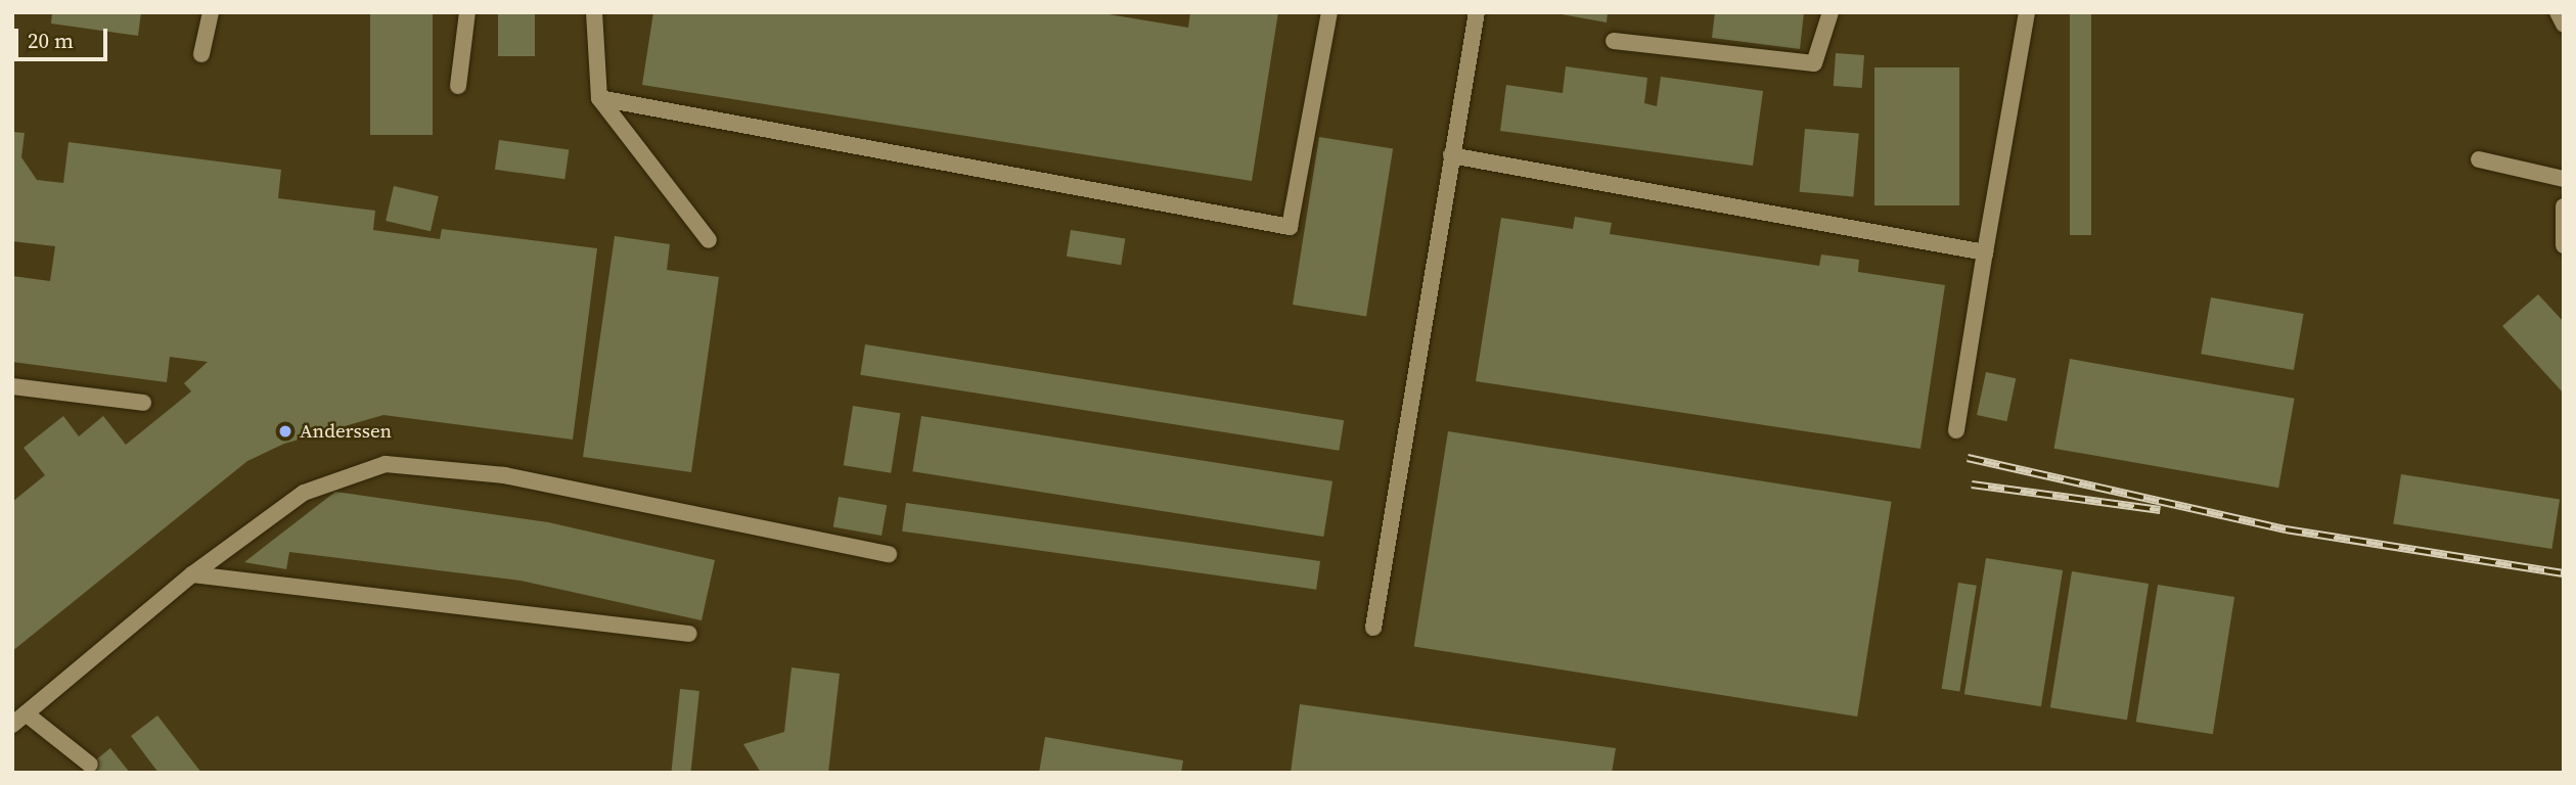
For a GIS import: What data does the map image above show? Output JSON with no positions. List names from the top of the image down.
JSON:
{
  "places": ["Anderssen"],
  "scale_bar": "20 m"
}
